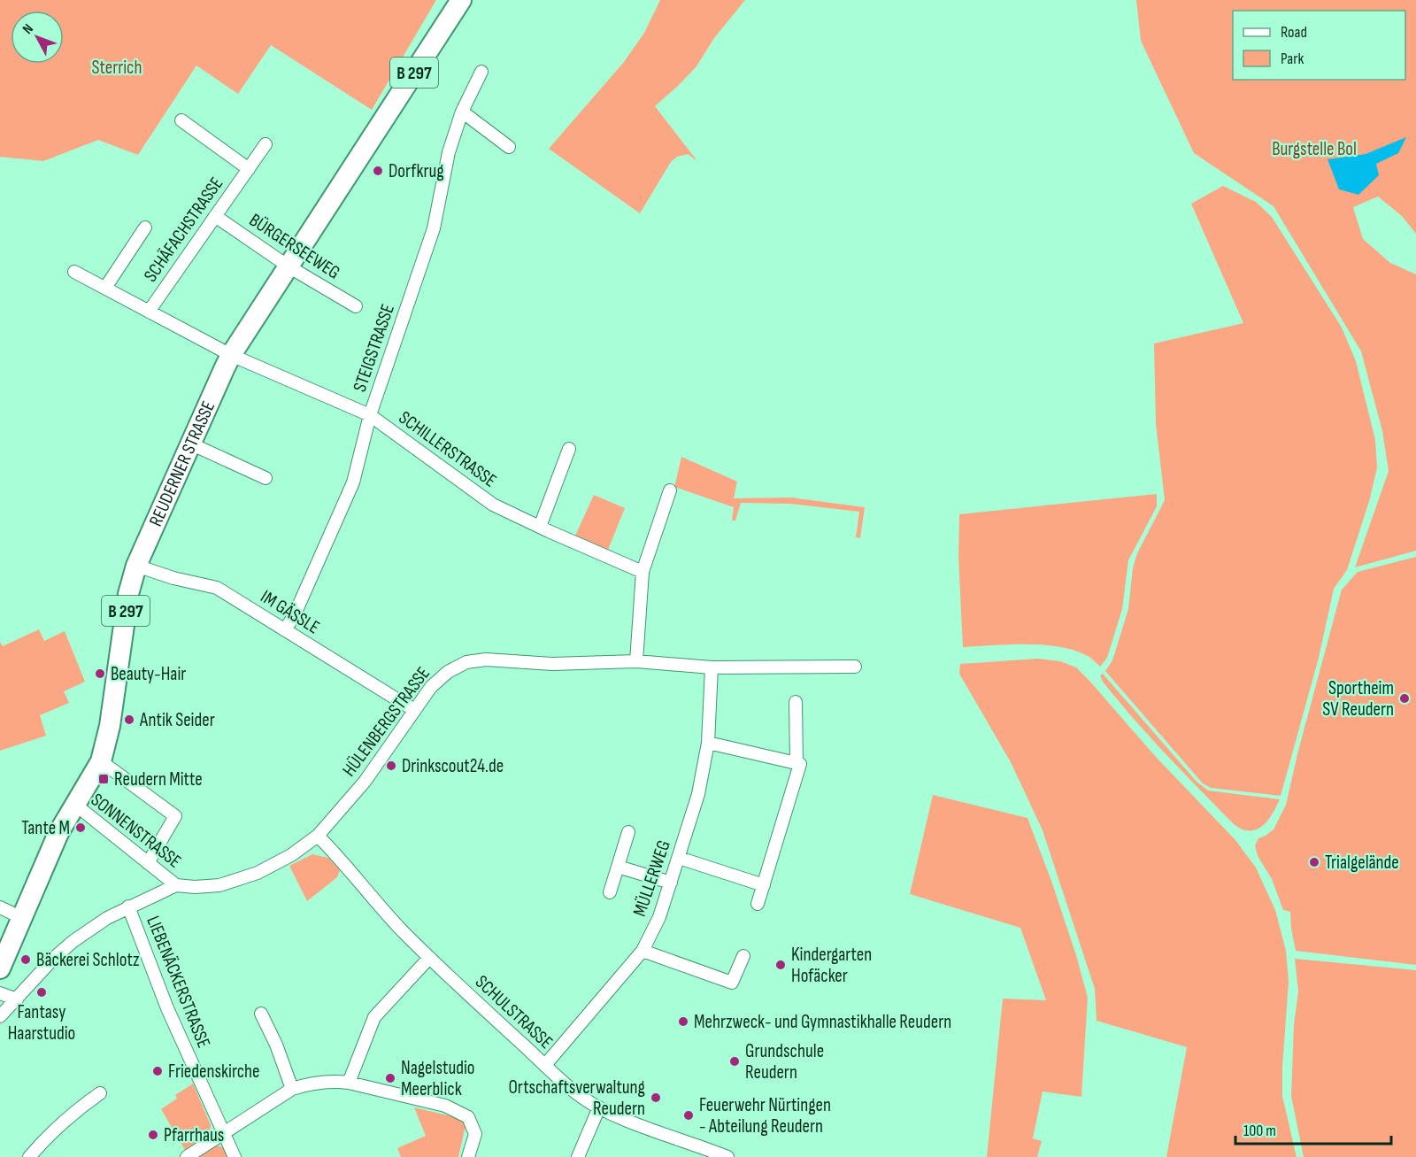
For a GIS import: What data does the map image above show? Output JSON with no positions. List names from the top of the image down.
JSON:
{
  "streets": {
    "main road": ["B 297", "REUDERNER STRASSE"],
    "street": [
      "SCHÄFACHSTRASSE",
      "BÜRGERSEEWEG",
      "STEIGSTRASSE",
      "SCHILLERSTRASSE",
      "IM GÄSSLE",
      "HÜLENBERGSTRASSE",
      "SONNENSTRASSE",
      "MÜLLERWEG",
      "LIEBENÄCKERSTRASSE",
      "SCHULSTRASSE"
    ]
  },
  "crossings": [
    ["SCHÄFACHSTRASSE", "BÜRGERSEEWEG"],
    ["SCHÄFACHSTRASSE", "SCHILLERSTRASSE"],
    ["BÜRGERSEEWEG", "REUDERNER STRASSE"],
    ["STEIGSTRASSE", "SCHILLERSTRASSE"],
    ["STEIGSTRASSE", "IM GÄSSLE"],
    ["SCHILLERSTRASSE", "REUDERNER STRASSE"],
    ["REUDERNER STRASSE", "IM GÄSSLE"],
    ["REUDERNER STRASSE", "SONNENSTRASSE"],
    ["IM GÄSSLE", "HÜLENBERGSTRASSE"],
    ["HÜLENBERGSTRASSE", "SONNENSTRASSE"],
    ["HÜLENBERGSTRASSE", "MÜLLERWEG"],
    ["HÜLENBERGSTRASSE", "LIEBENÄCKERSTRASSE"],
    ["HÜLENBERGSTRASSE", "SCHULSTRASSE"],
    ["MÜLLERWEG", "SCHULSTRASSE"]
  ],
  "parks": ["Sterrich", "Burgstelle Bol"],
  "places": {
    "other": [
      "Dorfkrug",
      "Beauty-Hair",
      "Sportheim SV Reudern",
      "Antik Seider",
      "Drinkscout24.de",
      "Tante M",
      "Trialgelände",
      "Bäckerei Schlotz",
      "Kindergarten Hofäcker",
      "Fantasy Haarstudio",
      "Mehrzweck- und Gymnastikhalle Reudern",
      "Grundschule Reudern",
      "Friedenskirche",
      "Nagelstudio Meerblick",
      "Ortschaftsverwaltung Reudern",
      "Feuerwehr Nürtingen - Abteilung Reudern",
      "Pfarrhaus"
    ],
    "transit": ["Reudern Mitte"]
  },
  "legend": ["Road", "Park"],
  "scale_bar": "100 m",
  "north": "top left"
}
